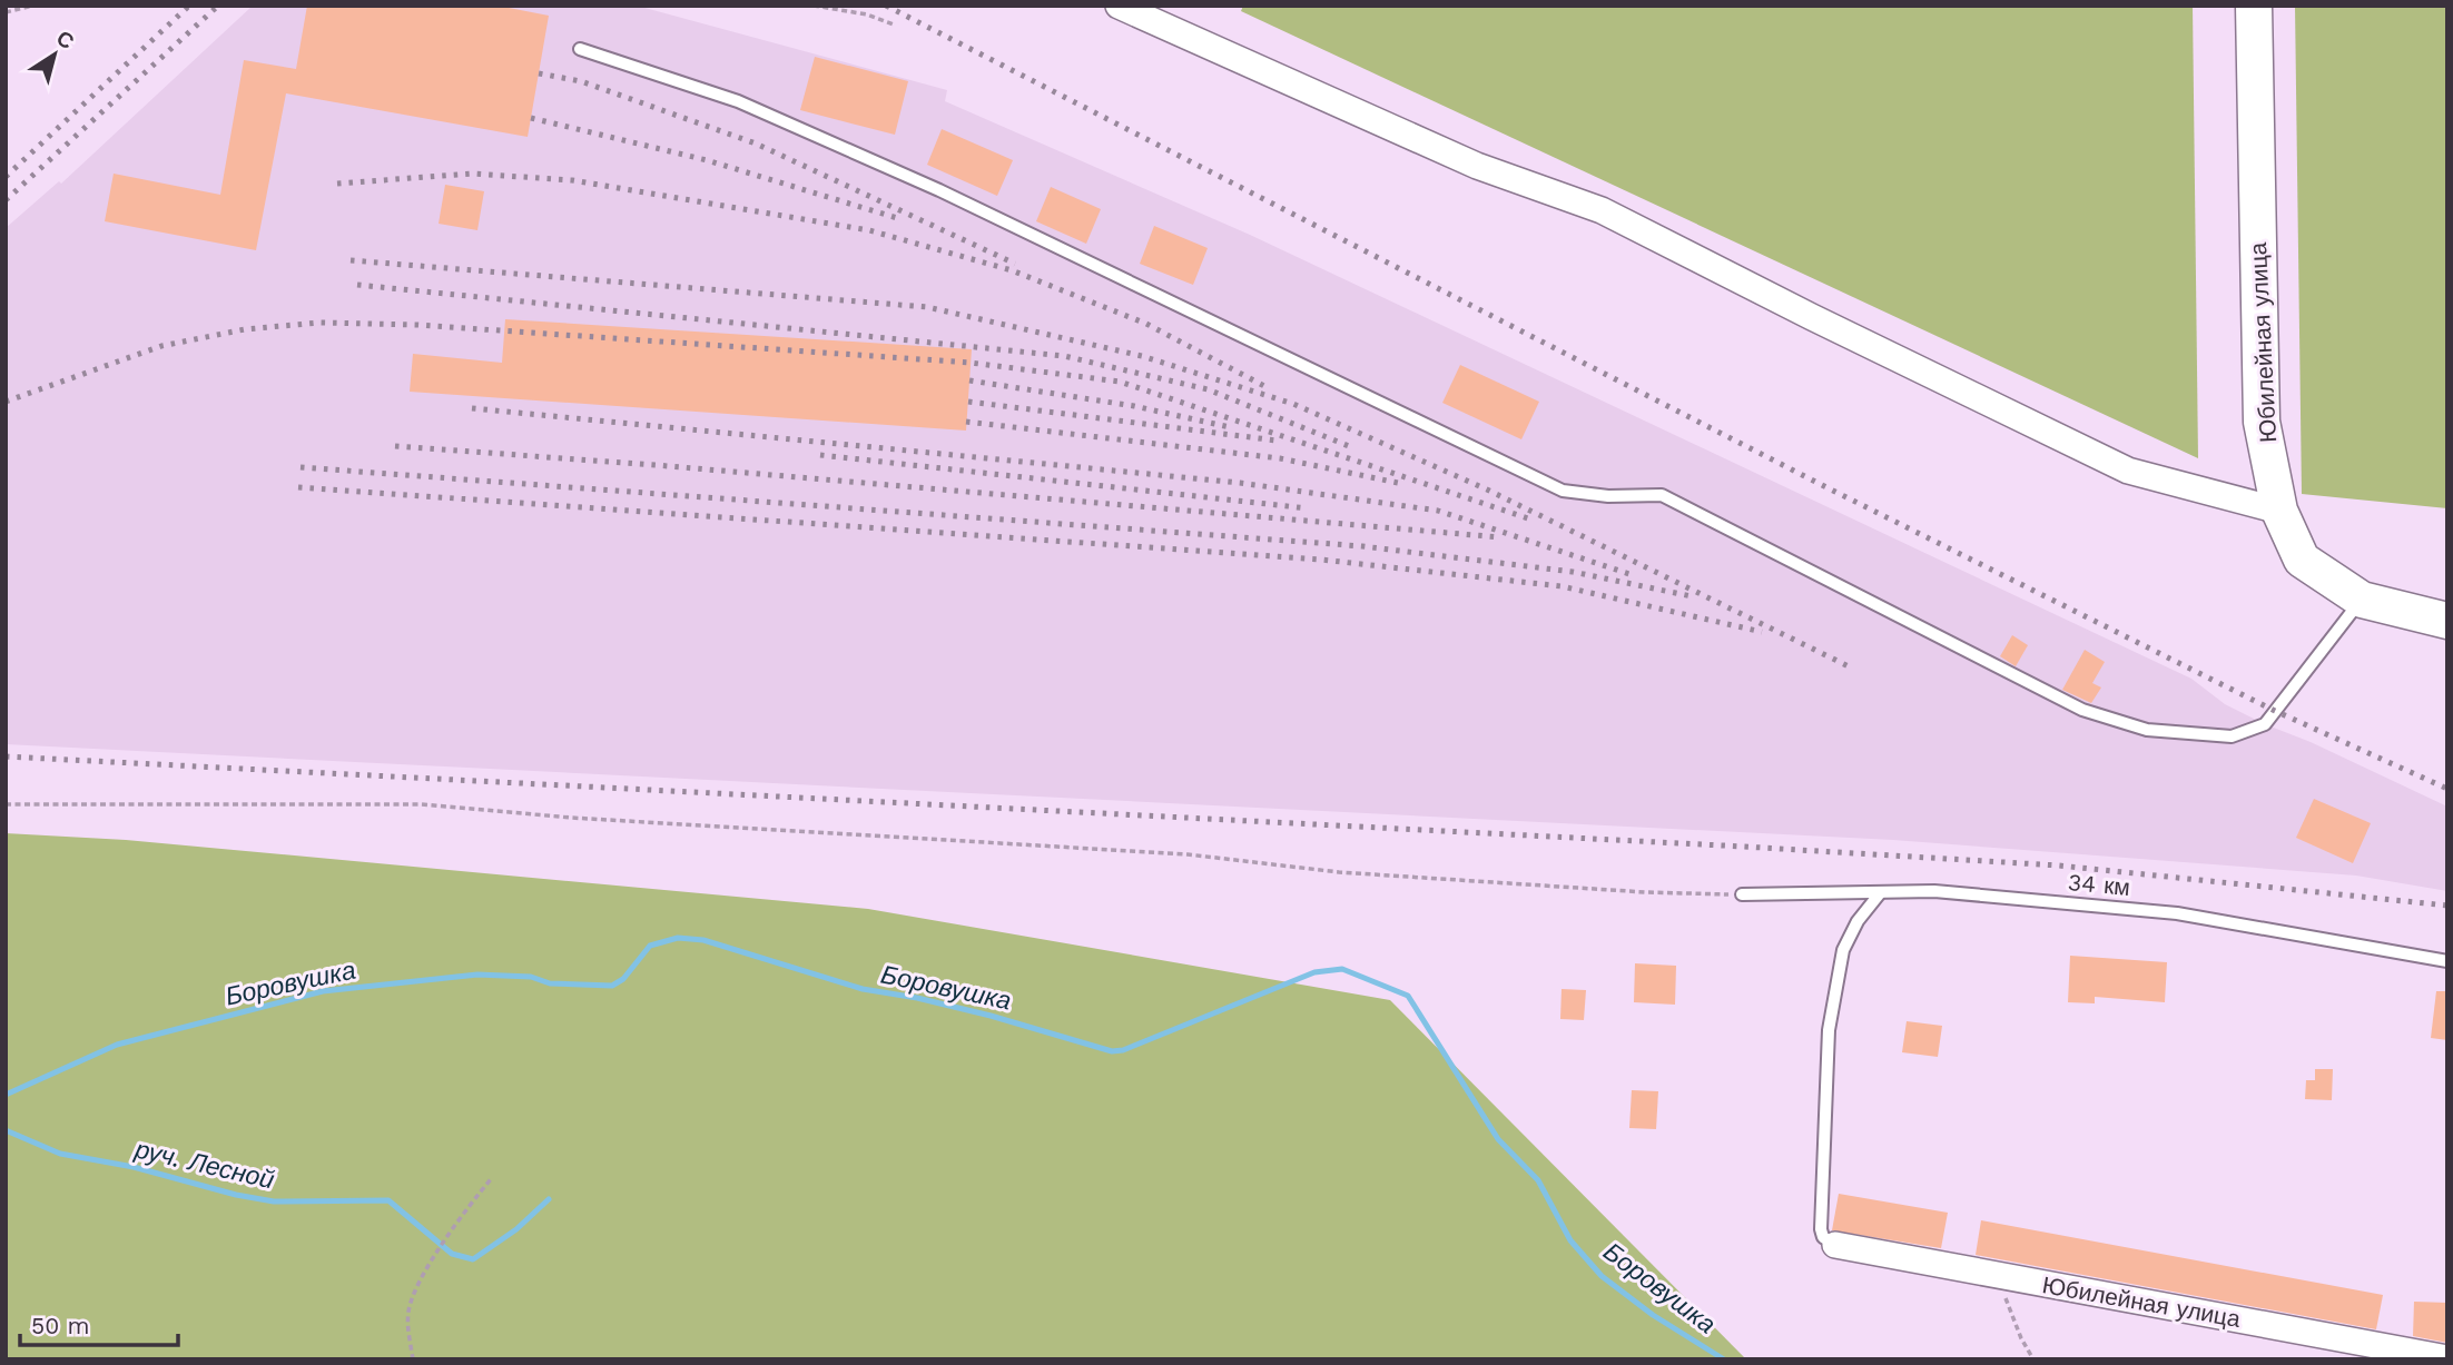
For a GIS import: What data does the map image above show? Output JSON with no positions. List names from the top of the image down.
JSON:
{
  "streets": {
    "main road": ["Юбилейная улица"],
    "lane": ["34 км"]
  },
  "water": ["Боровушка", "руч. Лесной"],
  "scale_bar": "50 m",
  "north": "top right"
}
